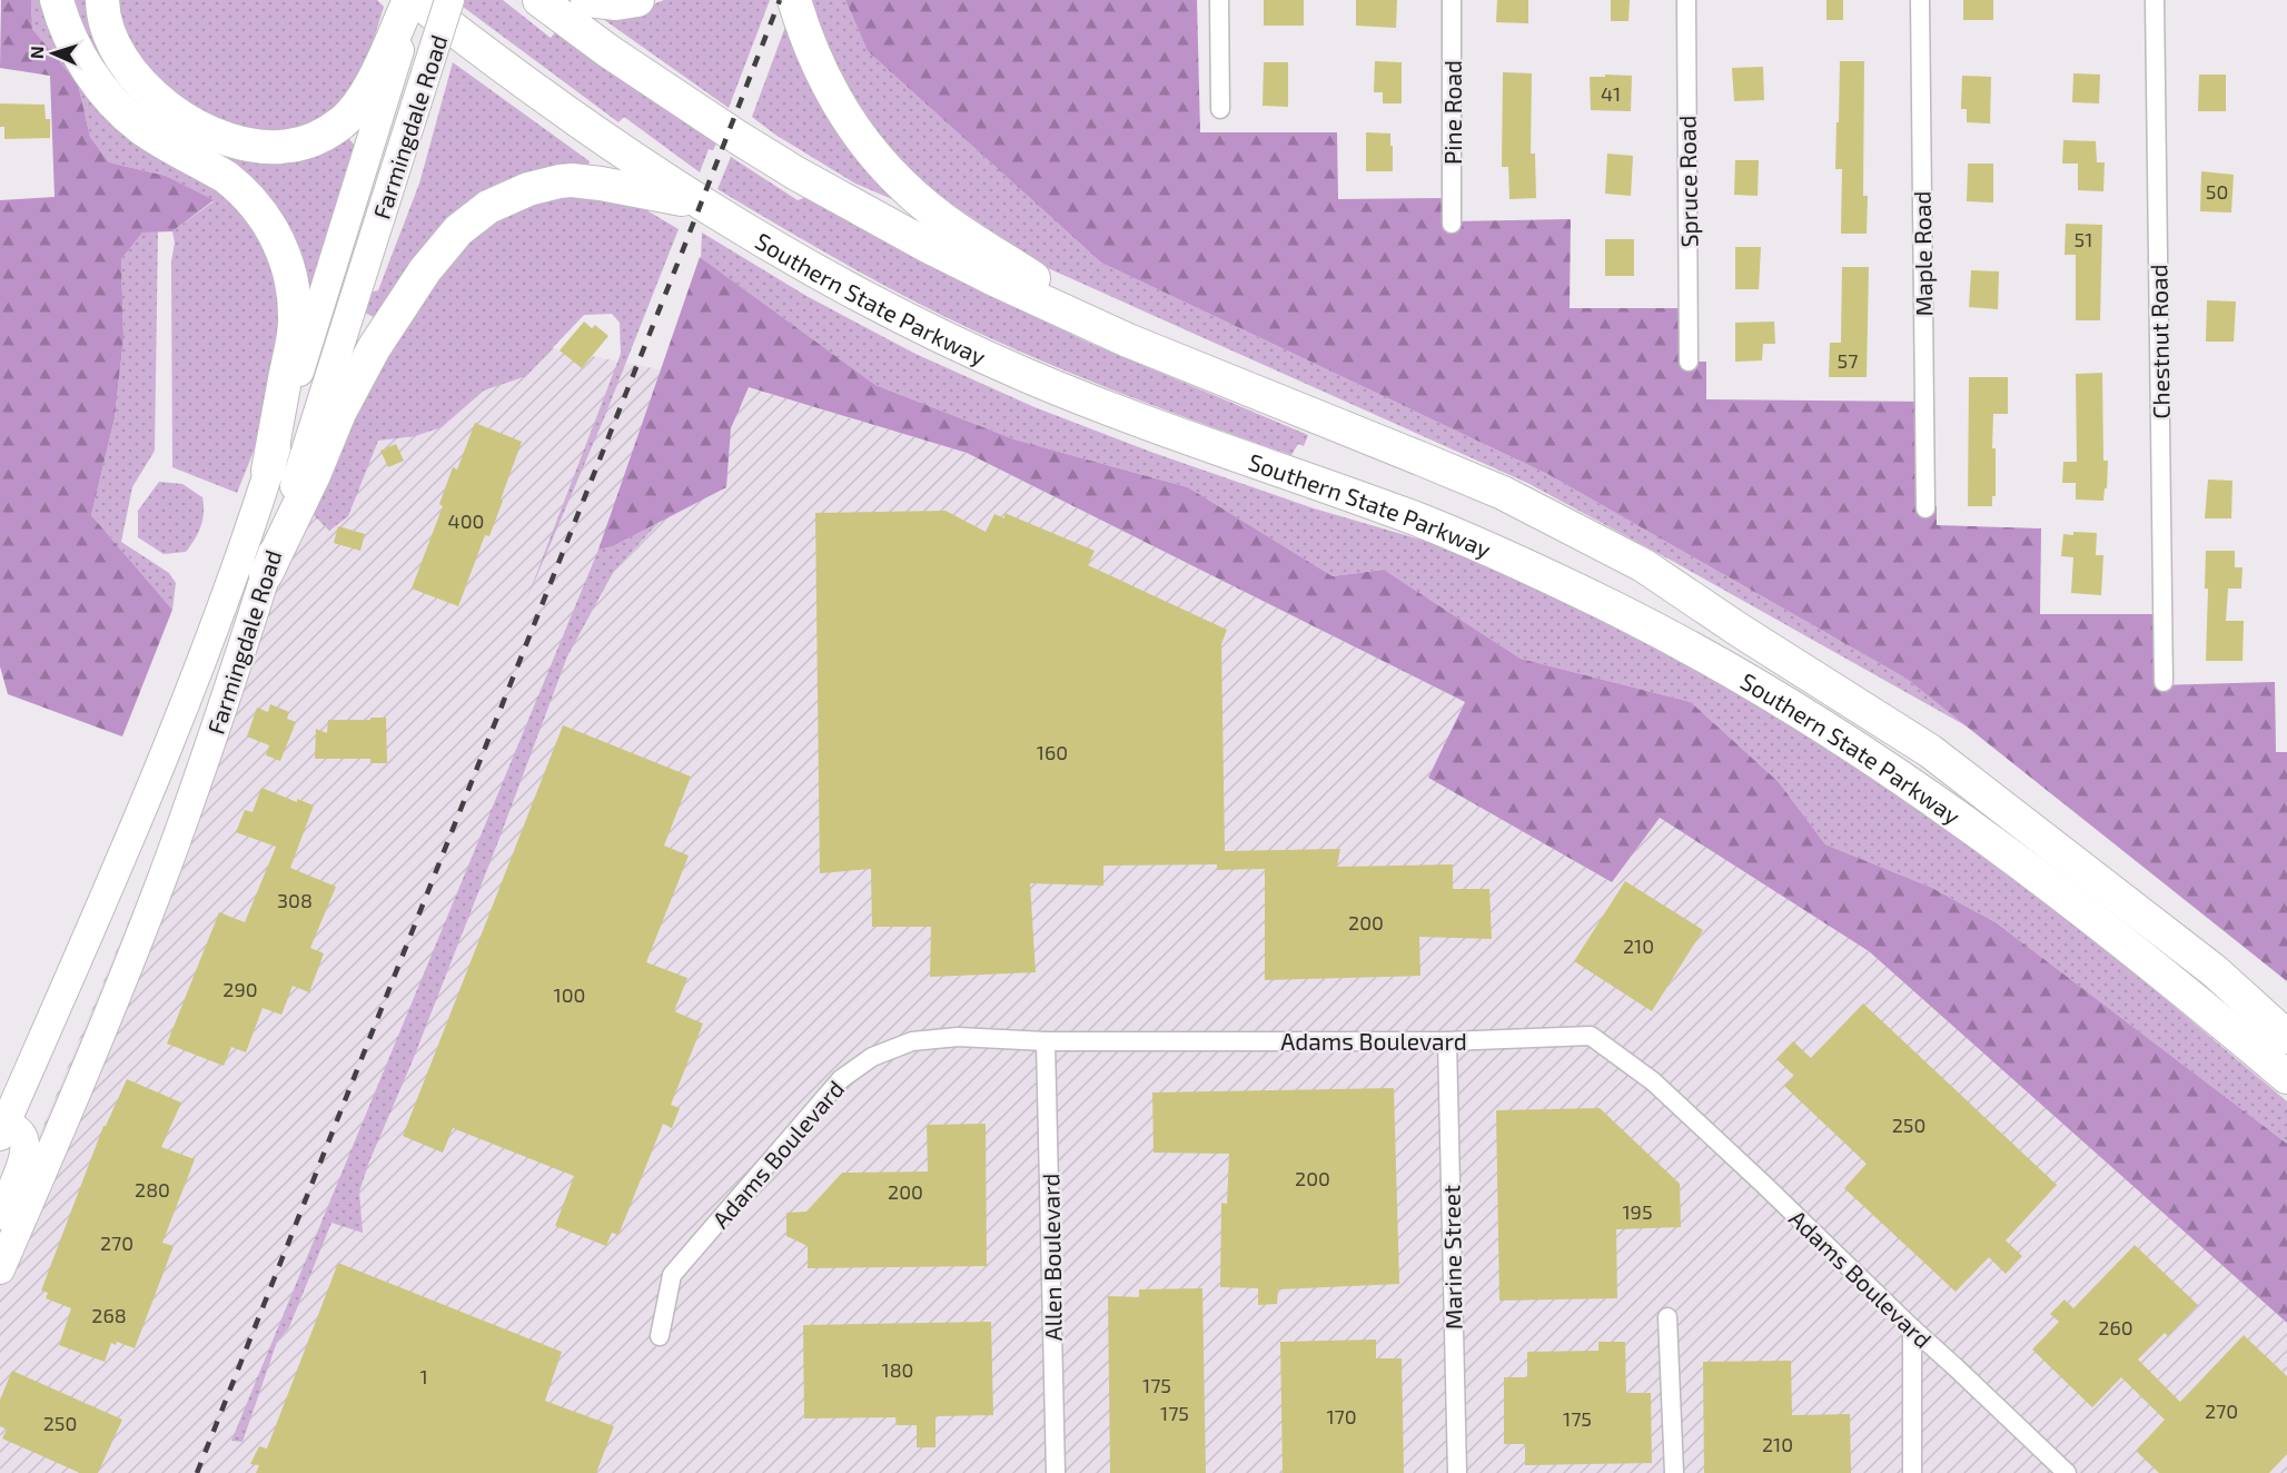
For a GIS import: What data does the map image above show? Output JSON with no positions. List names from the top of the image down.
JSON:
{
  "streets": {
    "highway": ["Southern State Parkway"],
    "main road": ["Farmingdale Road"],
    "street": [
      "Pine Road",
      "Spruce Road",
      "Maple Road",
      "Chestnut Road",
      "Adams Boulevard",
      "Allen Boulevard",
      "Marine Street"
    ]
  },
  "crossings": [
    ["Farmingdale Road", "Southern State Parkway"],
    ["Adams Boulevard", "Allen Boulevard"],
    ["Adams Boulevard", "Marine Street"]
  ],
  "house_numbers": [
    "41",
    "50",
    "51",
    "57",
    "400",
    "160",
    "308",
    "200",
    "210",
    "290",
    "100",
    "250",
    "200",
    "280",
    "200",
    "195",
    "270",
    "268",
    "260",
    "180",
    "1",
    "175",
    "270",
    "175",
    "170",
    "175",
    "250",
    "210"
  ],
  "north": "left"
}
